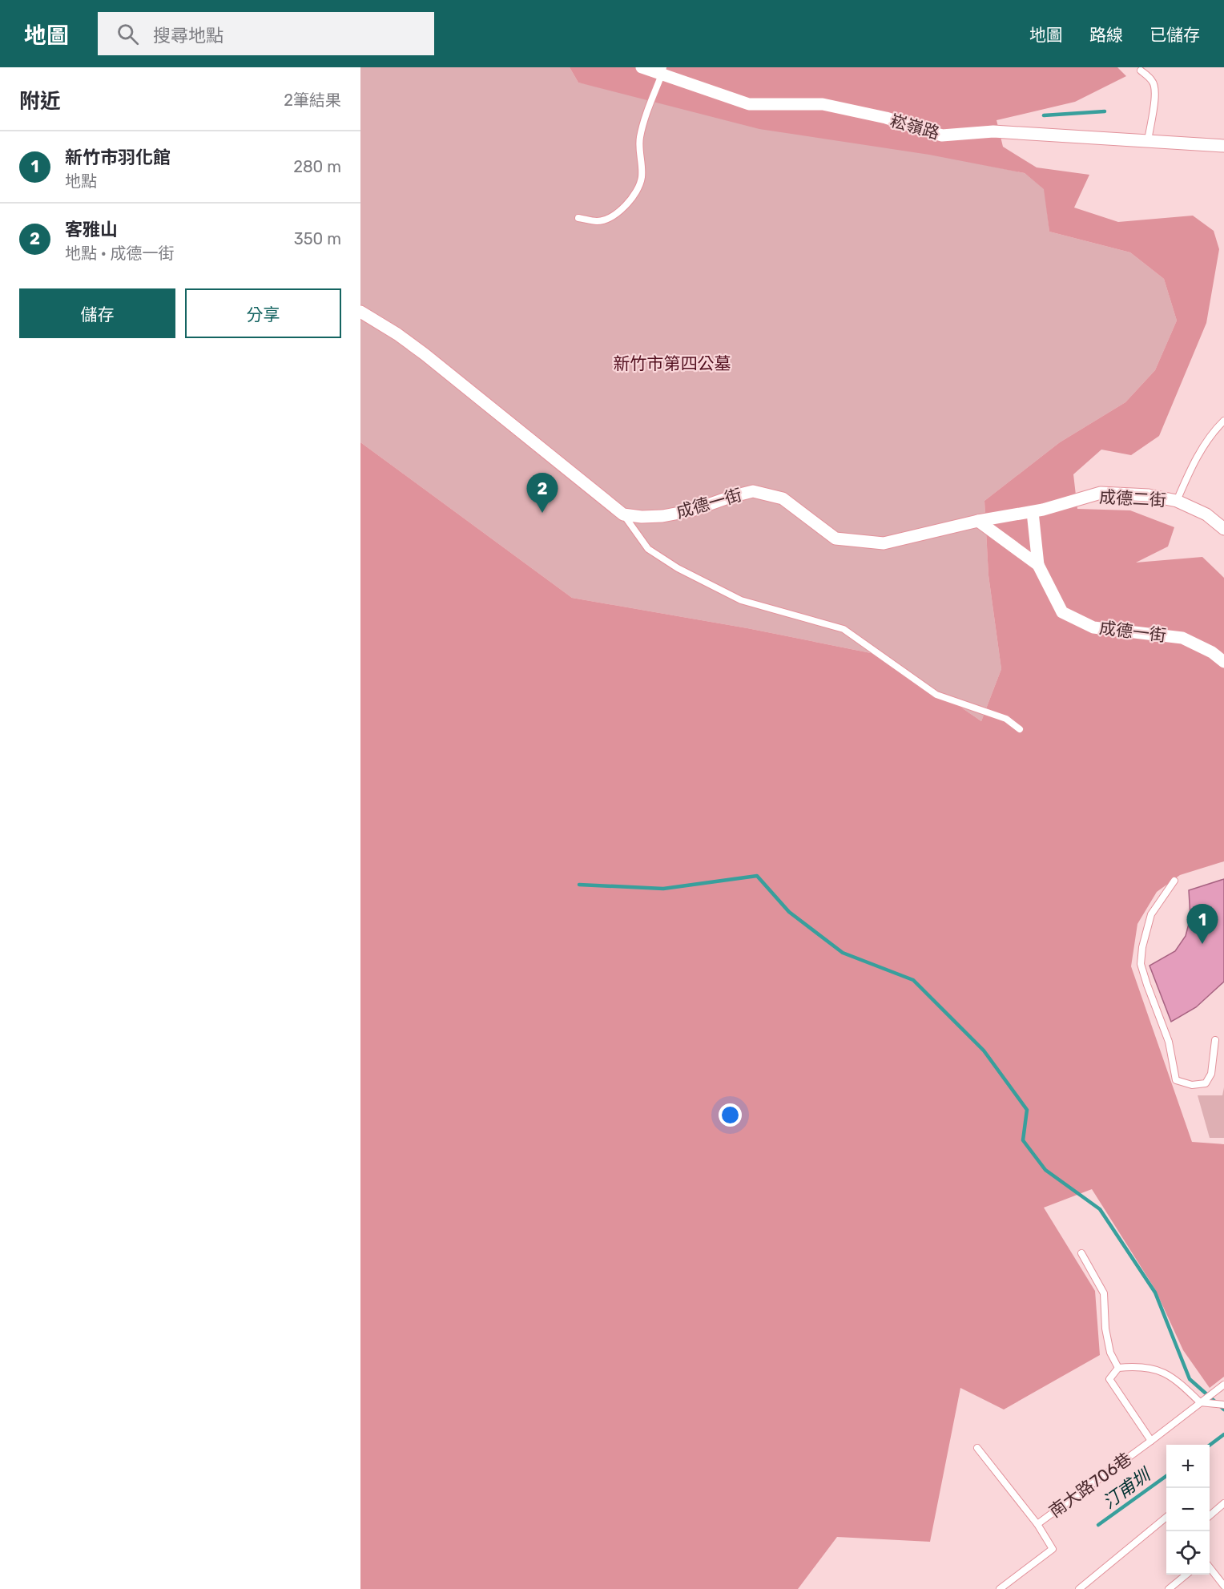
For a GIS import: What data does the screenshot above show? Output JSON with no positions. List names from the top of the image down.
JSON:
{
  "streets": {
    "street": ["崧嶺路", "成德二街", "成德一街"],
    "lane": ["南大路706巷"]
  },
  "crossings": [
    ["成德二街", "成德一街"]
  ],
  "water": ["汀甫圳"],
  "parks": ["新竹市第四公墓"],
  "page": {
    "header": "地圖",
    "search": "搜尋地點",
    "nav": ["地圖", "路線", "已儲存"],
    "heading": ["附近", "2筆結果"],
    "list": [
      {
        "mark": "1",
        "name": "新竹市羽化館",
        "note": "地點",
        "value": "280 m"
      },
      {
        "mark": "2",
        "name": "客雅山",
        "note": "地點 · 成德一街",
        "value": "350 m"
      }
    ],
    "buttons": ["儲存", "分享"],
    "pins": ["2", "1"],
    "map_buttons": ["+", "−"]
  }
}
